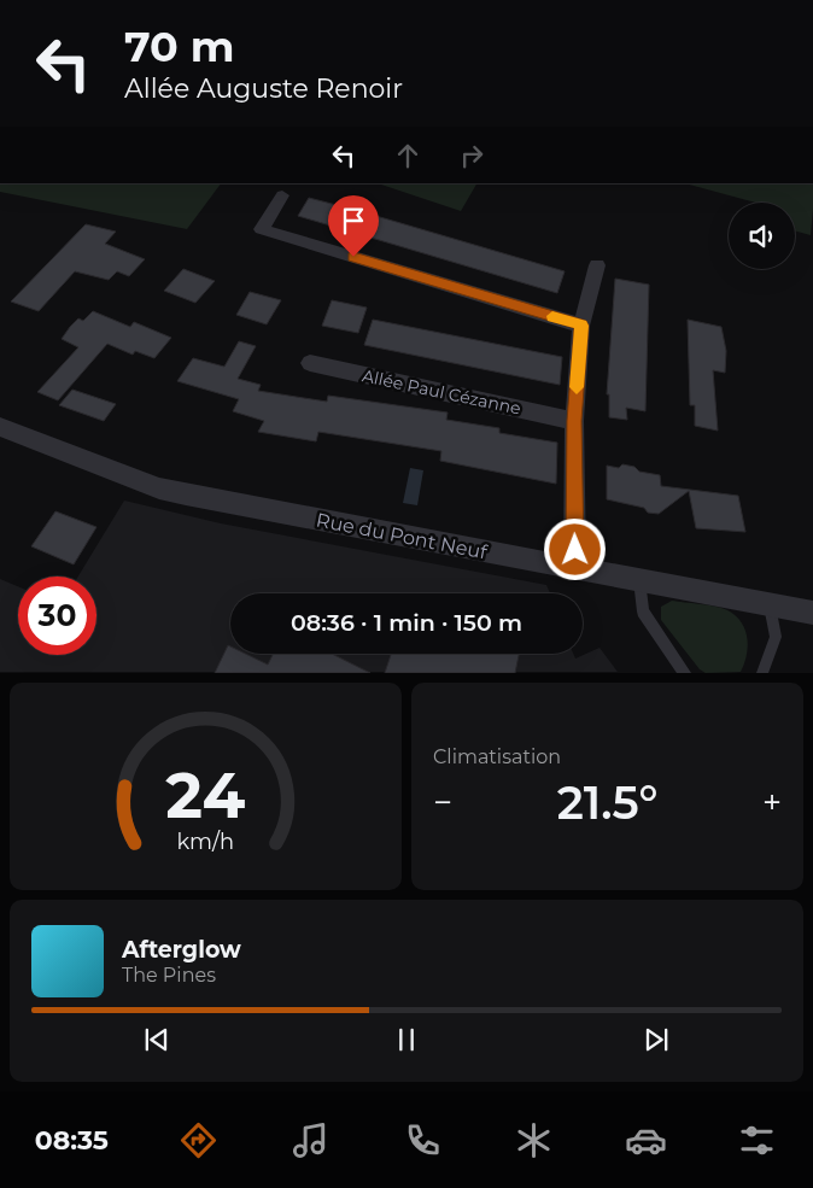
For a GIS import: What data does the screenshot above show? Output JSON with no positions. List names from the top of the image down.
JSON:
{
  "streets": {
    "street": ["Allée Paul Cézanne", "Rue du Pont Neuf"]
  },
  "page": {
    "turn": ["70 m", "Allée Auguste Renoir"],
    "limit": "30",
    "trip": "08:36 · 1 min · 150 m",
    "tile": "Climatisation",
    "heat": ["−", "21.5°", "+"],
    "song": ["Afterglow", "The Pines"],
    "tabs": "08:35",
    "gauge": ["24", "km/h"]
  }
}
